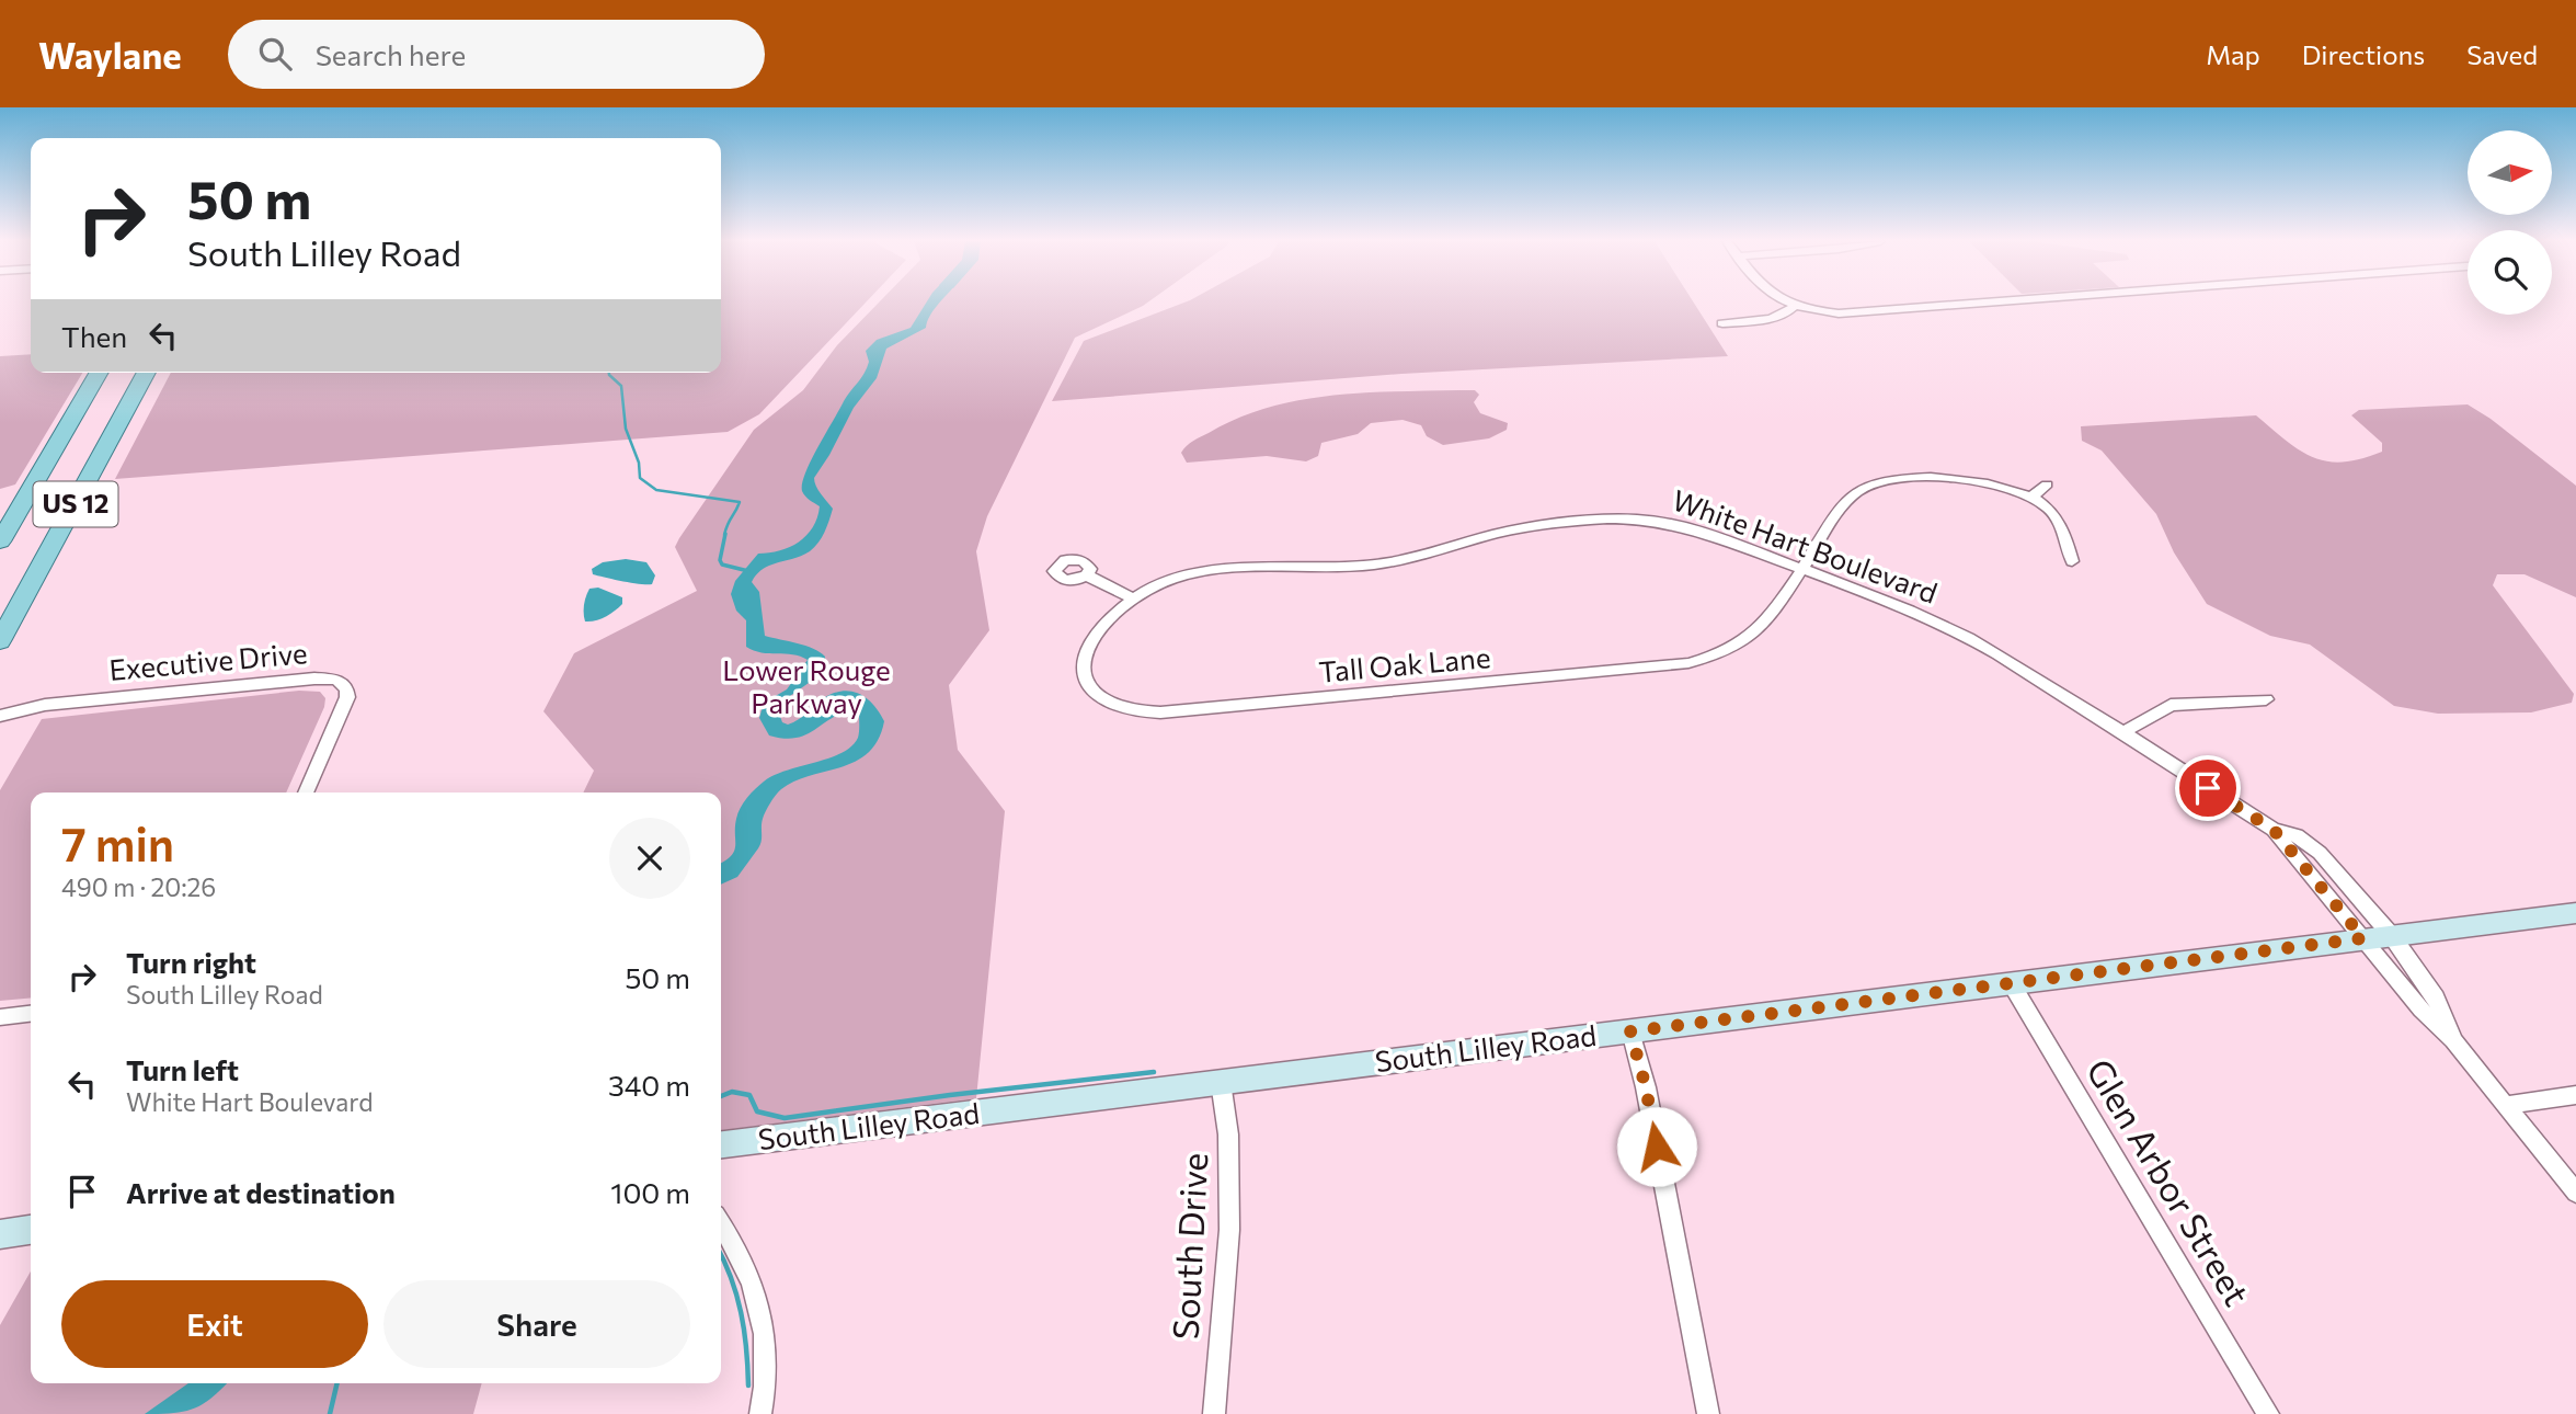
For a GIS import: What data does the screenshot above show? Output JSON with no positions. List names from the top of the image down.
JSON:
{
  "streets": {
    "main road": ["US 12"],
    "street": [
      "White Hart Boulevard",
      "Executive Drive",
      "Tall Oak Lane",
      "South Lilley Road",
      "Glen Arbor Street",
      "South Drive"
    ]
  },
  "crossings": [
    ["White Hart Boulevard", "Tall Oak Lane"],
    ["White Hart Boulevard", "South Lilley Road"],
    ["South Lilley Road", "Glen Arbor Street"],
    ["South Lilley Road", "South Drive"]
  ],
  "parks": ["Lower Rouge Parkway"],
  "north": "right",
  "page": {
    "header": "Waylane",
    "search": "Search here",
    "nav": ["Map", "Directions", "Saved"],
    "turn": ["50 m", "South Lilley Road"],
    "then": "Then",
    "heading": ["7 min", "490 m · 20:26"],
    "list": [
      {
        "name": "Turn right",
        "note": "South Lilley Road",
        "value": "50 m"
      },
      {
        "name": "Turn left",
        "note": "White Hart Boulevard",
        "value": "340 m"
      },
      {
        "name": "Arrive at destination",
        "value": "100 m"
      }
    ],
    "buttons": ["Exit", "Share"]
  }
}
